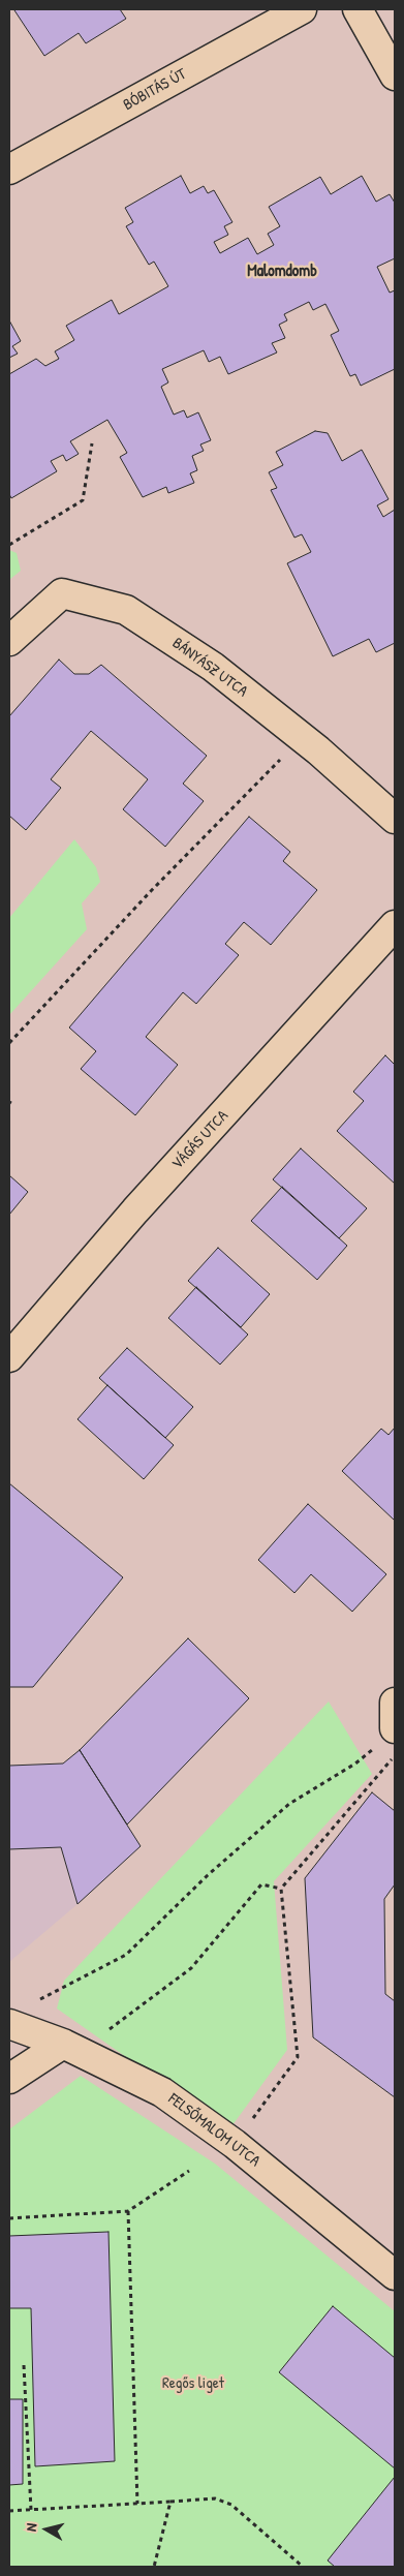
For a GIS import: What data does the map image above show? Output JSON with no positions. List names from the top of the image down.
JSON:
{
  "streets": {
    "street": [
      "BÓBITÁS ÚT",
      "BÁNYÁSZ UTCA",
      "VÁGÁS UTCA",
      "FELSŐMALOM UTCA"
    ]
  },
  "districts": ["Malomdomb"],
  "parks": ["Regős liget"],
  "north": "left"
}
